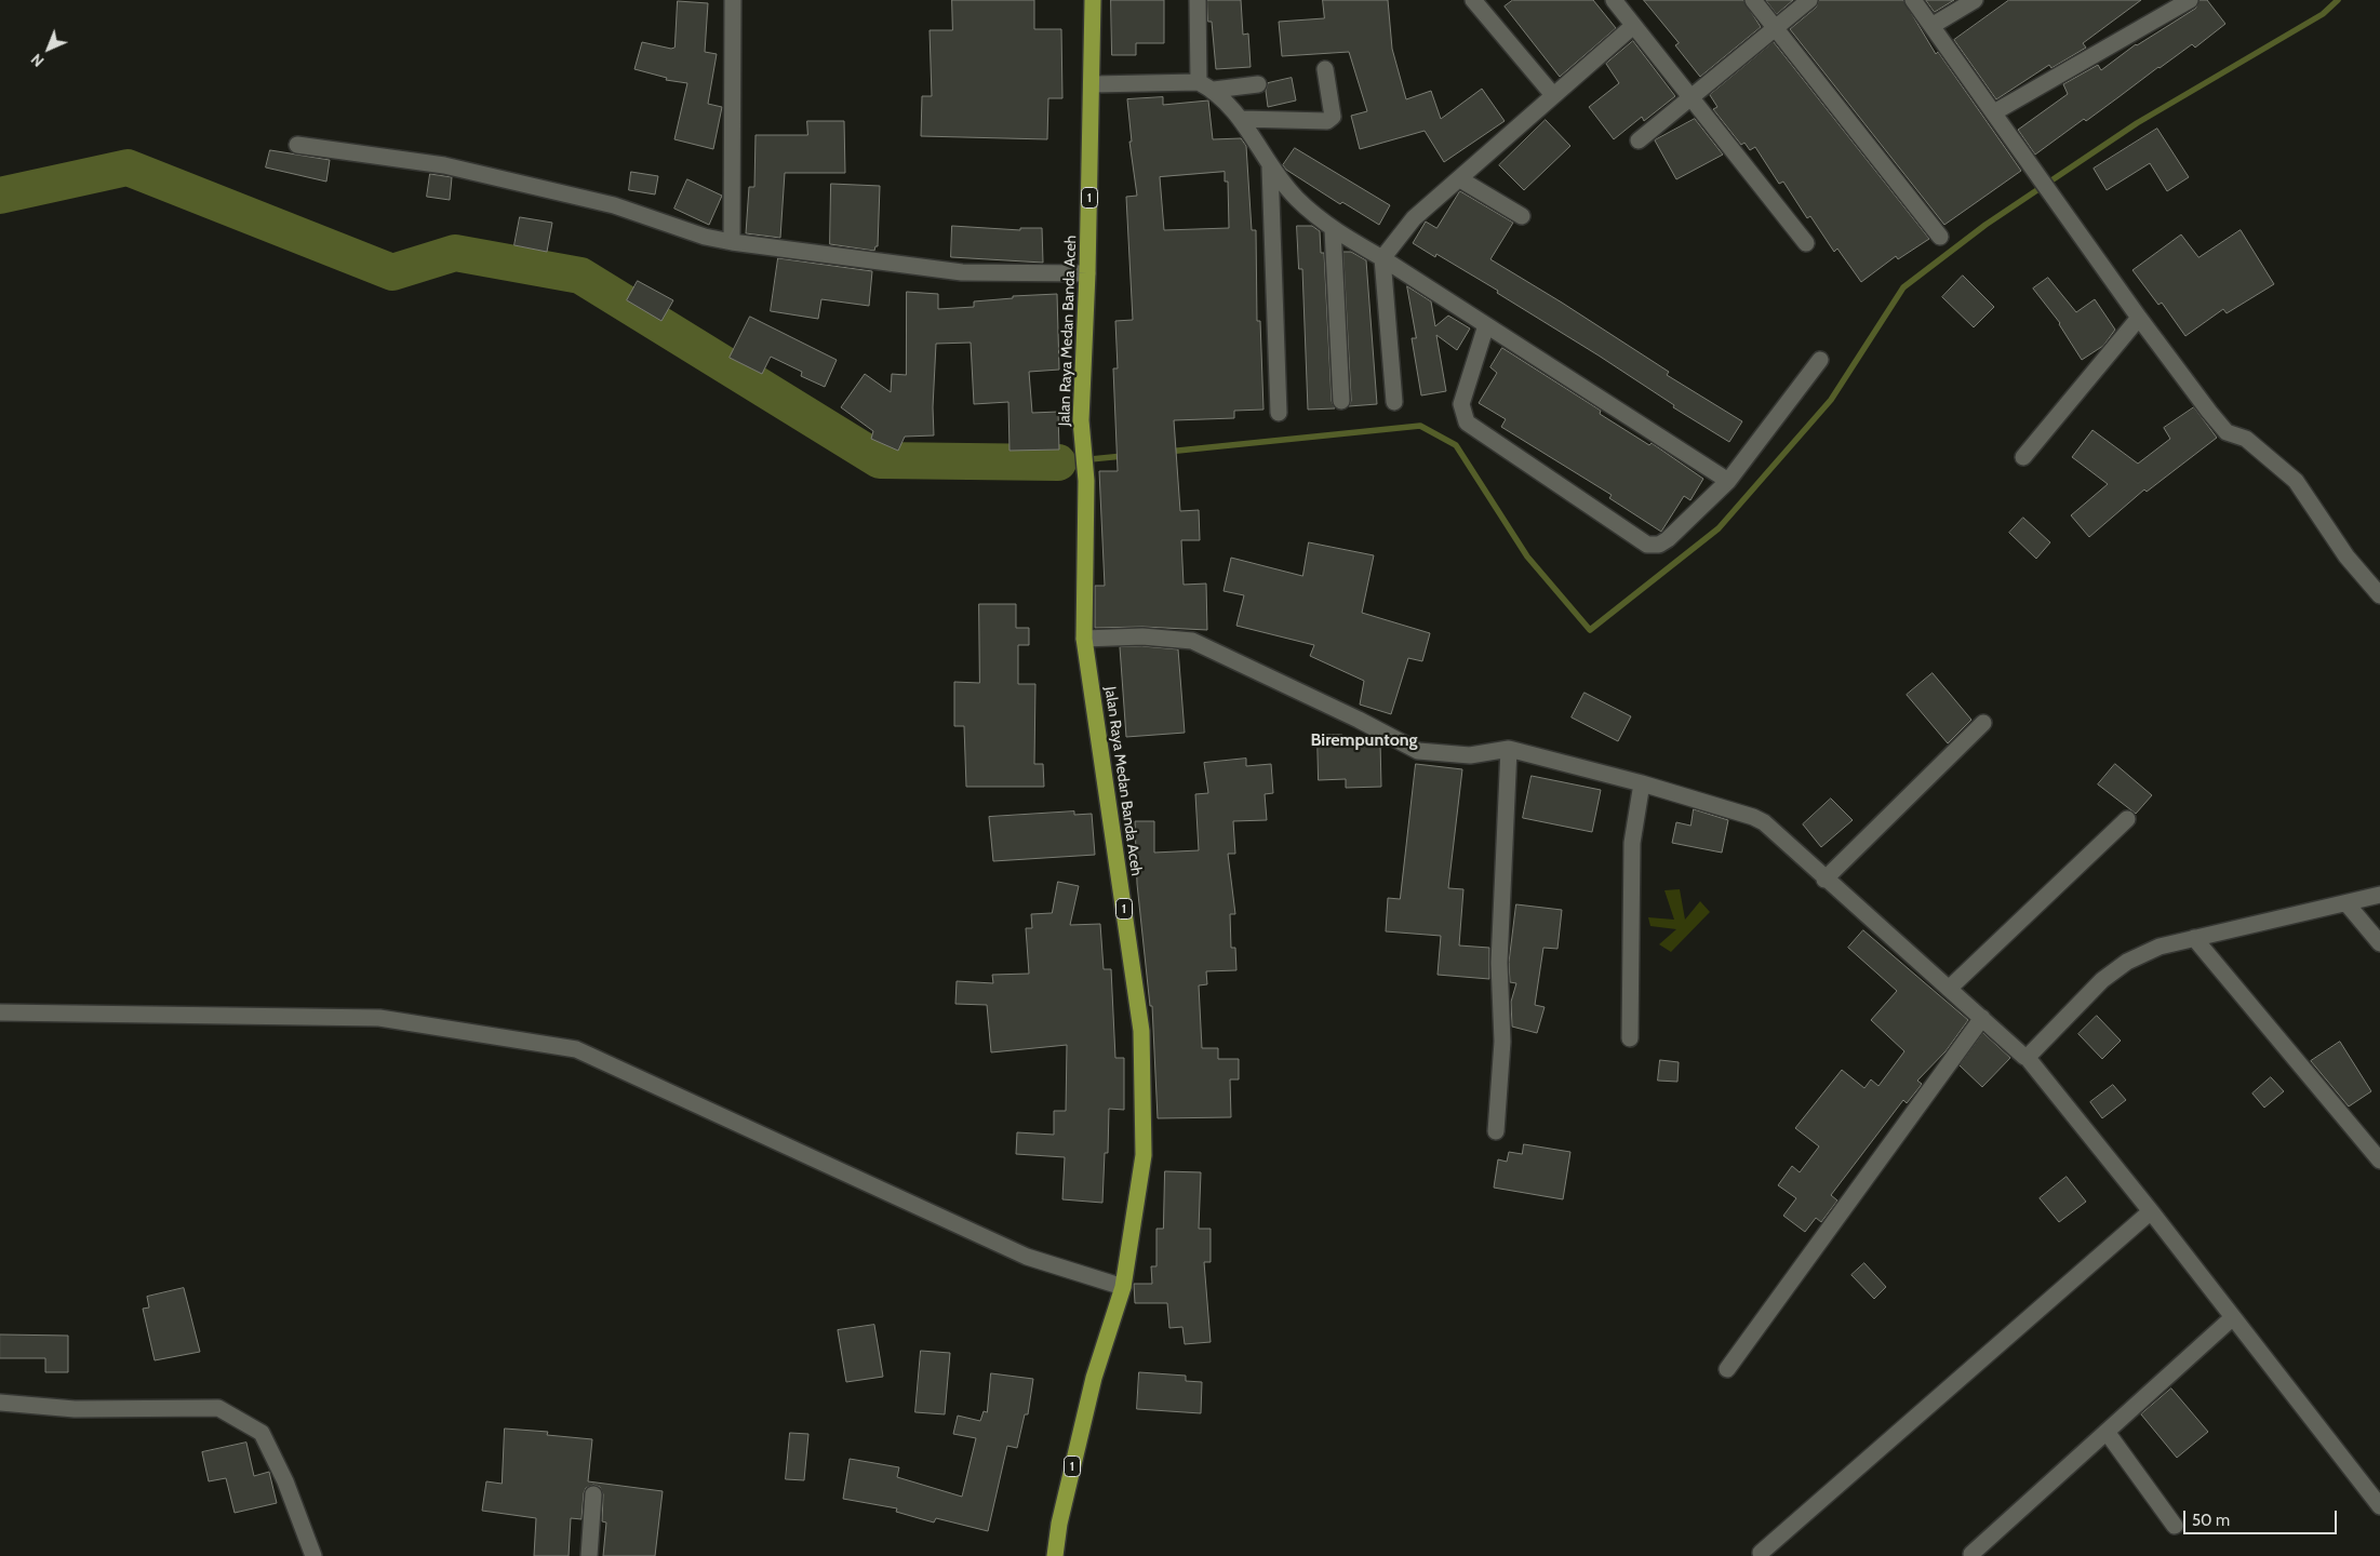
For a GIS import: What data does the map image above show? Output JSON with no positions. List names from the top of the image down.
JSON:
{
  "streets": {
    "highway": ["1", "Jalan Raya Medan Banda Aceh"]
  },
  "districts": ["Birempuntong"],
  "scale_bar": "50 m",
  "north": "bottom left"
}
